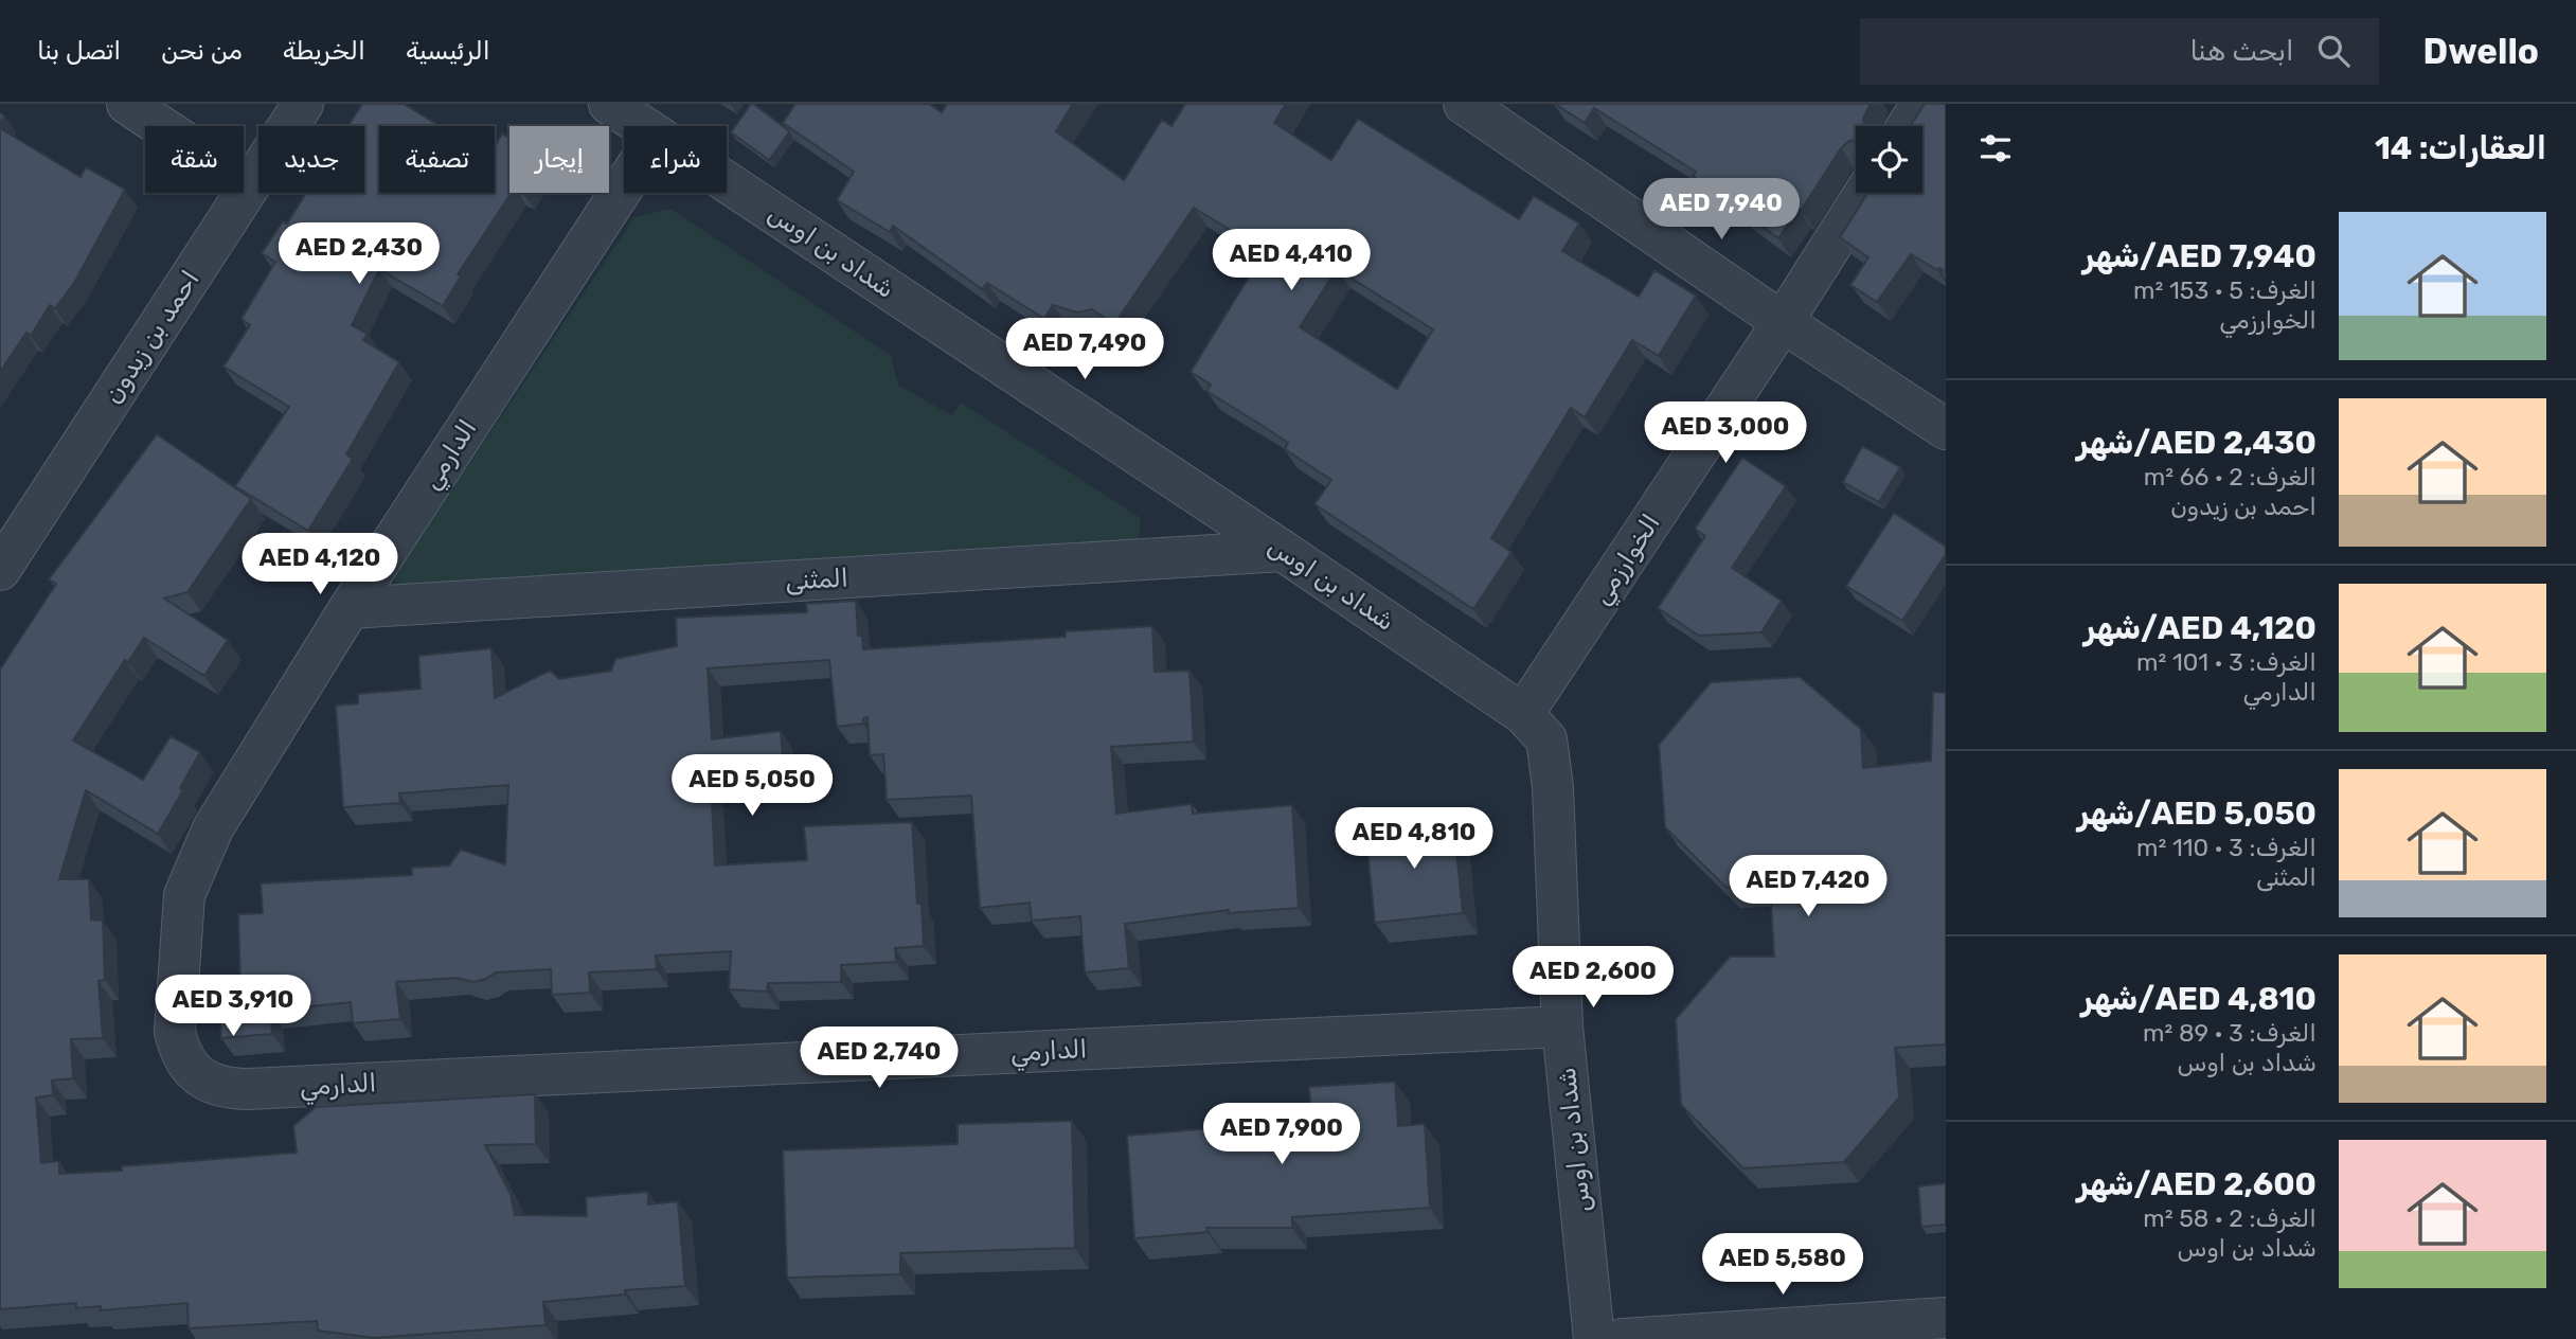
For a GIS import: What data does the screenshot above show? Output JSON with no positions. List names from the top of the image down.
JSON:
{
  "streets": {
    "street": [
      "شداد بن اوس",
      "احمد بن زيدون",
      "الدارمي",
      "الخوارزمي",
      "المثنى"
    ]
  },
  "crossings": [
    ["شداد بن اوس", "الدارمي"],
    ["شداد بن اوس", "الخوارزمي"],
    ["شداد بن اوس", "المثنى"],
    ["الدارمي", "المثنى"]
  ],
  "page": {
    "header": "Dwello",
    "search": "ابحث هنا",
    "nav": [
      "الرئيسية",
      "الخريطة",
      "من نحن",
      "اتصل بنا"
    ],
    "heading": "العقارات: 14",
    "chip": [
      "شراء",
      "إيجار",
      "تصفية",
      "جديد",
      "شقة"
    ],
    "price": [
      "AED 7,940",
      "AED 2,430",
      "AED 4,410",
      "AED 7,490",
      "AED 3,000",
      "AED 4,120",
      "AED 5,050",
      "AED 4,810",
      "AED 7,420",
      "AED 2,600",
      "AED 3,910",
      "AED 2,740",
      "AED 7,900",
      "AED 5,580"
    ],
    "list": [
      {
        "name": "AED 7,940/شهر",
        "note": "الغرف: 5 · 153 m² · الخوارزمي"
      },
      {
        "name": "AED 2,430/شهر",
        "note": "الغرف: 2 · 66 m² · احمد بن زيدون"
      },
      {
        "name": "AED 4,120/شهر",
        "note": "الغرف: 3 · 101 m² · الدارمي"
      },
      {
        "name": "AED 5,050/شهر",
        "note": "الغرف: 3 · 110 m² · المثنى"
      },
      {
        "name": "AED 4,810/شهر",
        "note": "الغرف: 3 · 89 m² · شداد بن اوس"
      },
      {
        "name": "AED 2,600/شهر",
        "note": "الغرف: 2 · 58 m² · شداد بن اوس"
      }
    ]
  }
}
